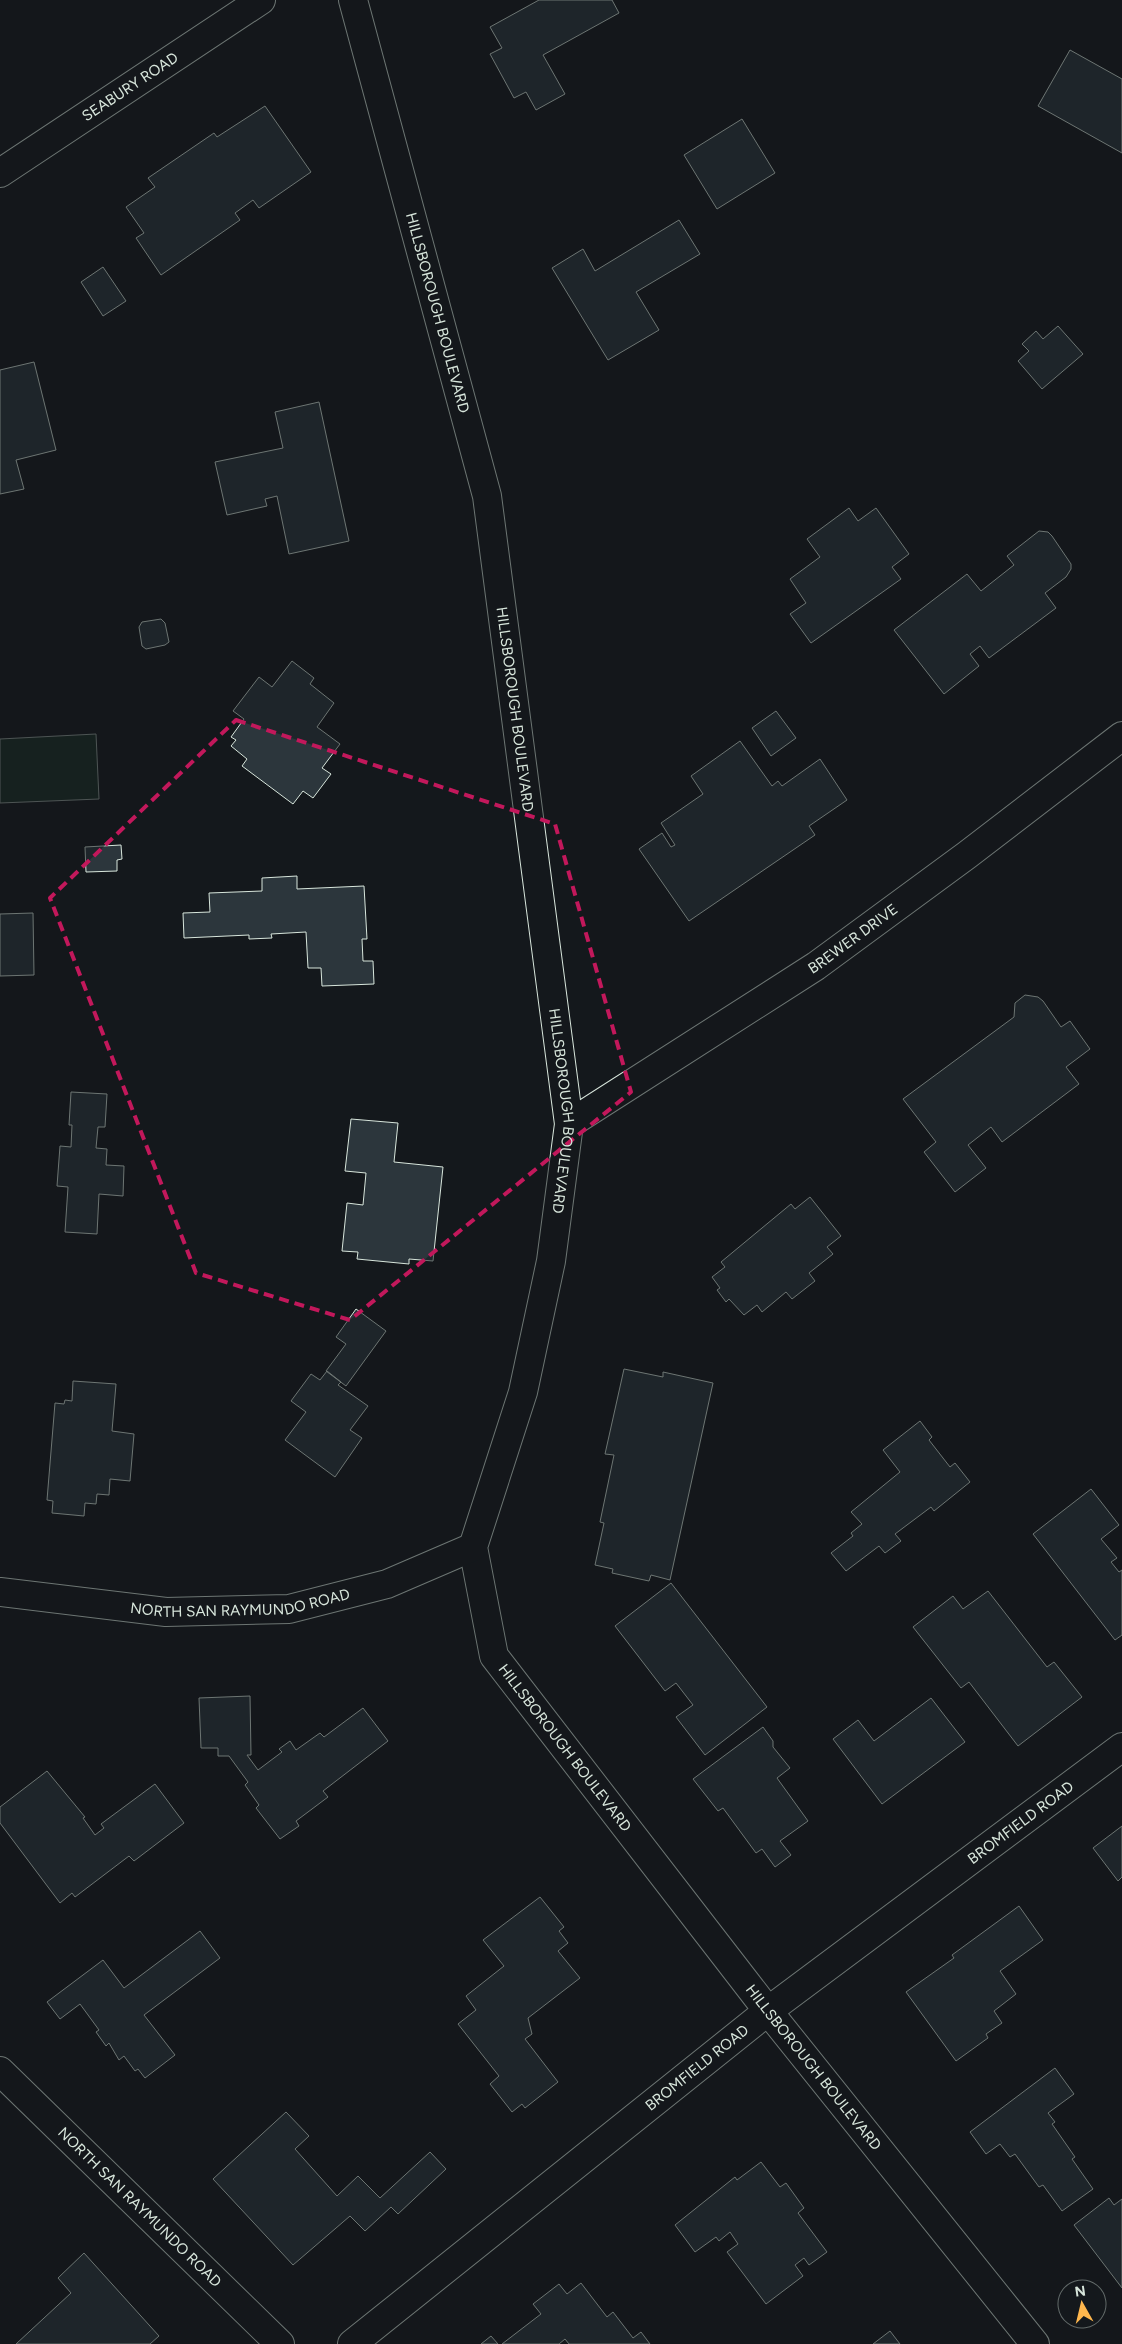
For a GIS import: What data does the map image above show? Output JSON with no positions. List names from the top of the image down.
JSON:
{
  "streets": {
    "street": [
      "SEABURY ROAD",
      "HILLSBOROUGH BOULEVARD",
      "BREWER DRIVE",
      "NORTH SAN RAYMUNDO ROAD",
      "BROMFIELD ROAD"
    ]
  },
  "crossings": [
    ["HILLSBOROUGH BOULEVARD", "BREWER DRIVE"],
    ["HILLSBOROUGH BOULEVARD", "NORTH SAN RAYMUNDO ROAD"],
    ["HILLSBOROUGH BOULEVARD", "BROMFIELD ROAD"]
  ],
  "north": "top"
}
